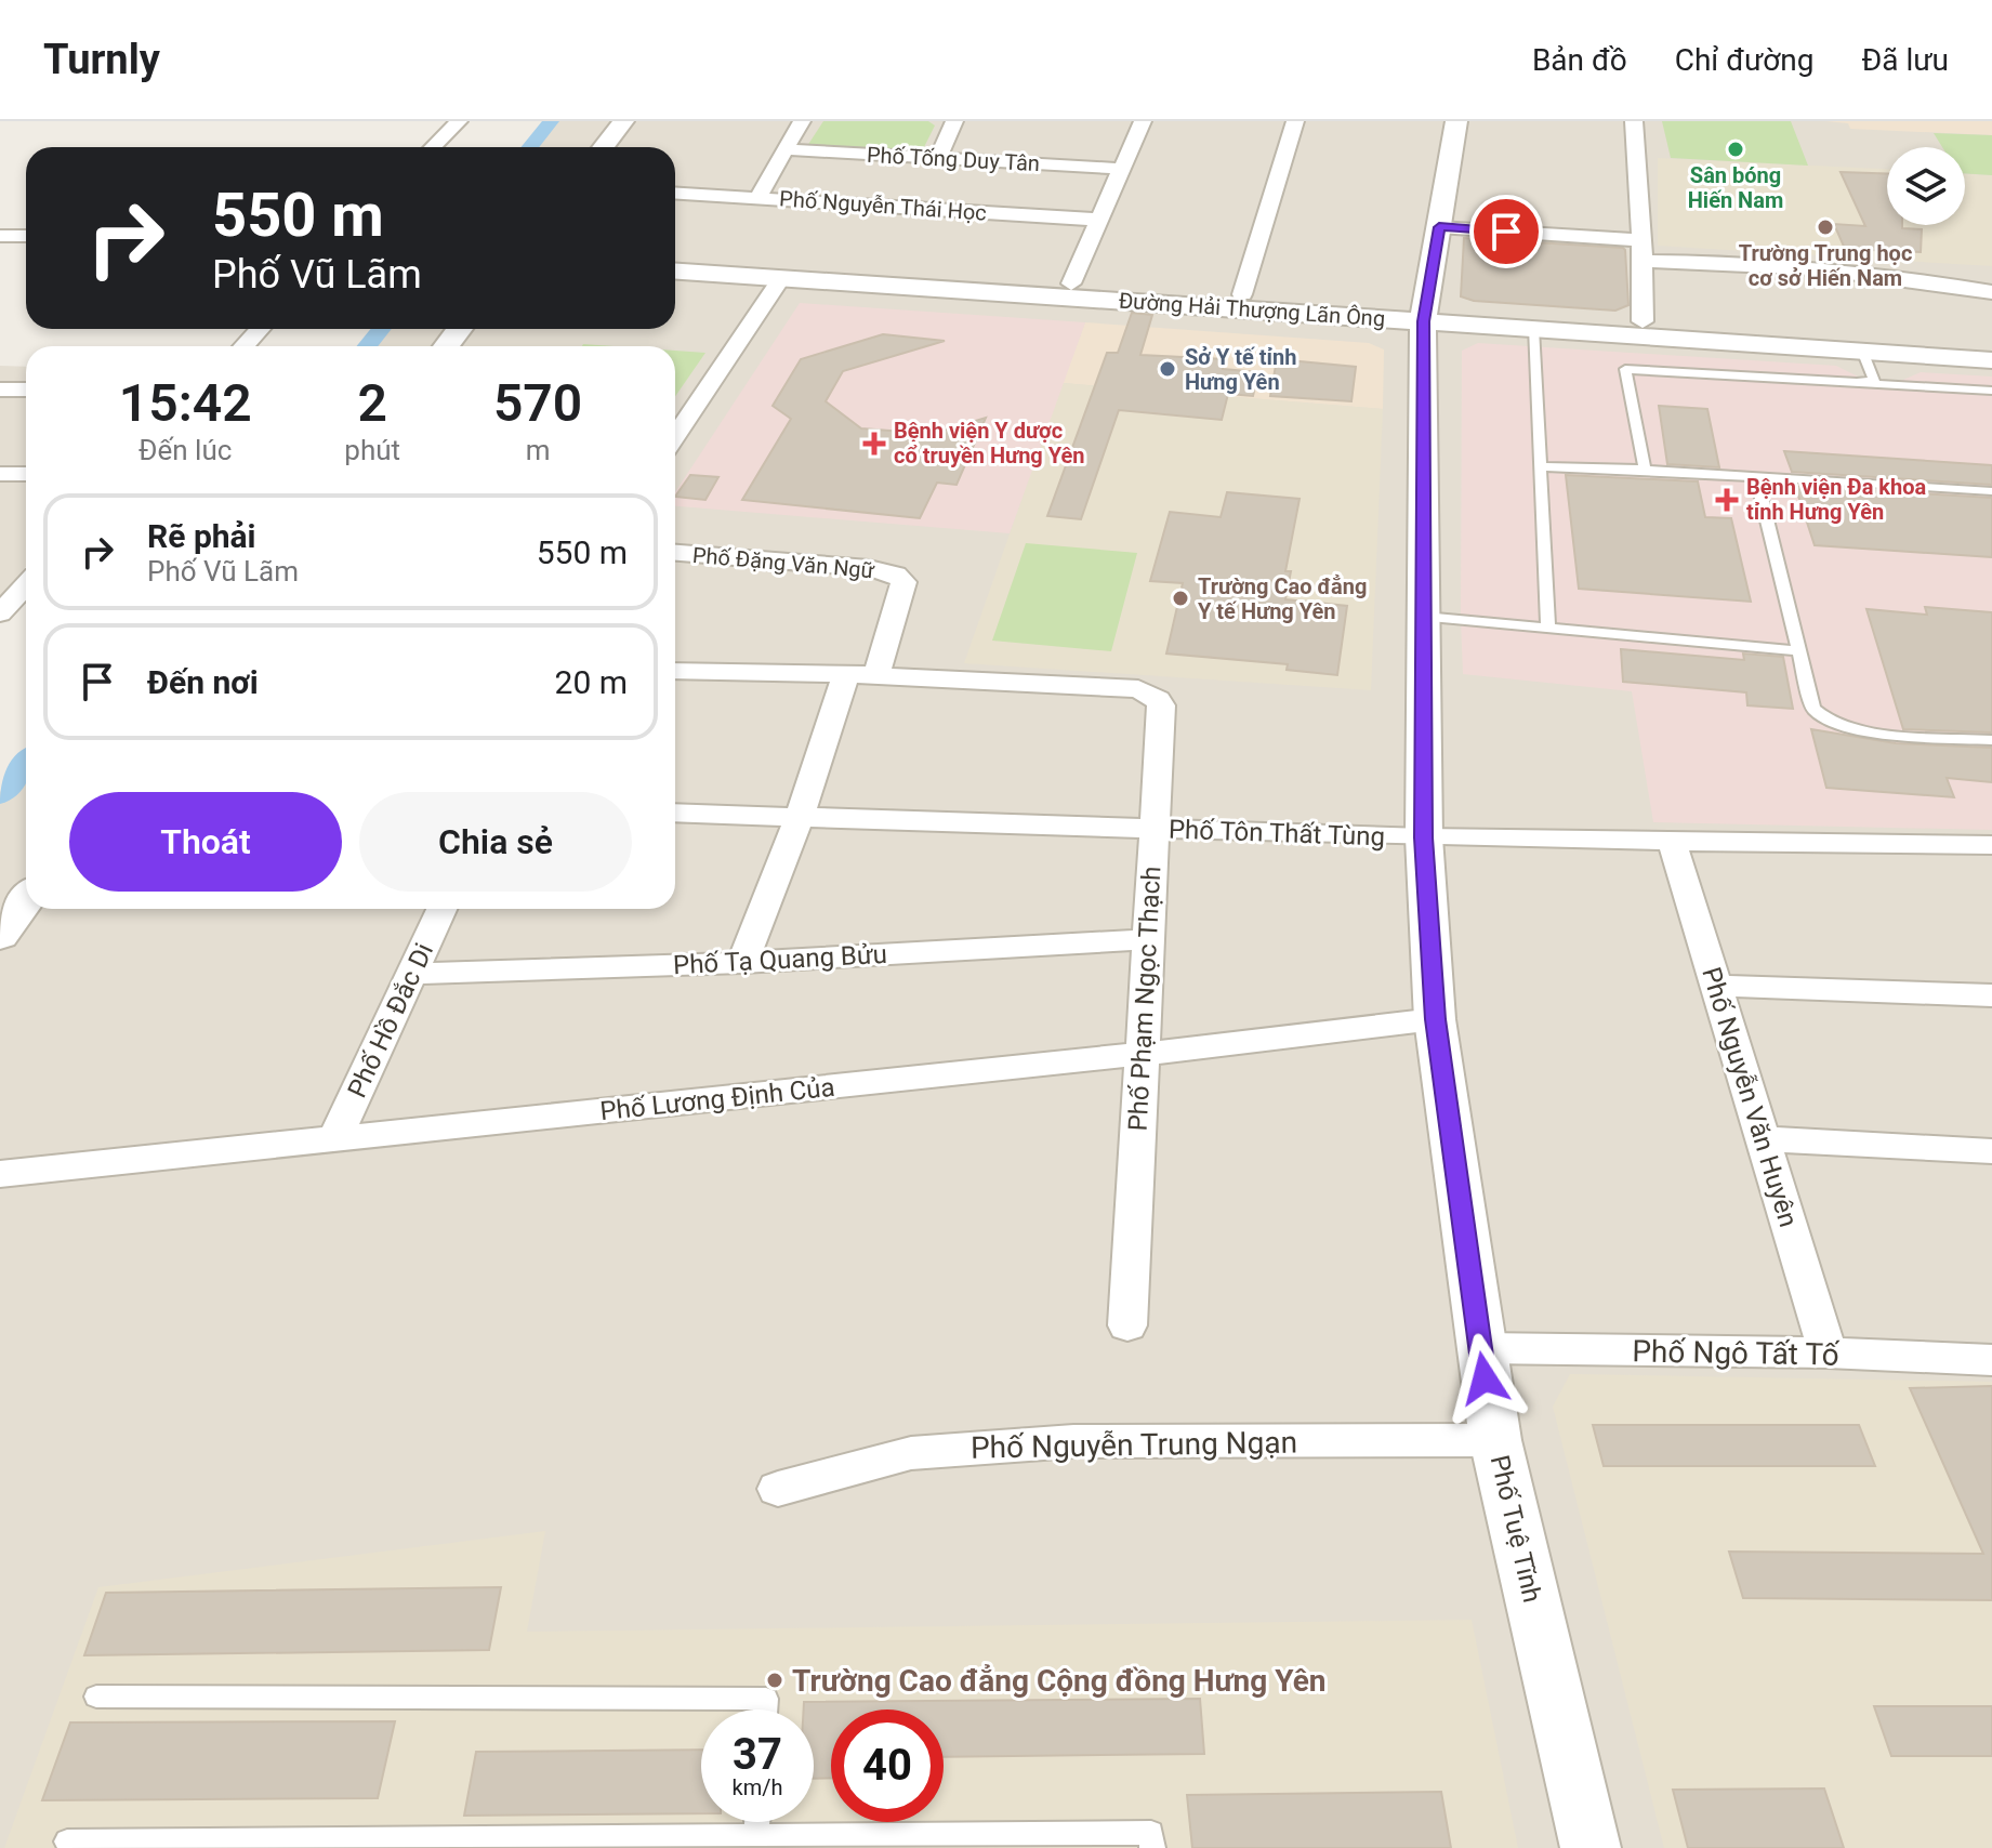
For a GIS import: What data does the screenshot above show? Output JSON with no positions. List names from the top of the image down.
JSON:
{
  "streets": {
    "street": [
      "Phố Tống Duy Tân",
      "Phố Nguyễn Thái Học",
      "Đường Hải Thượng Lãn Ông",
      "Phố Đặng Văn Ngữ",
      "Phố Tôn Thất Tùng",
      "Phố Tạ Quang Bửu",
      "Phố Phạm Ngọc Thạch",
      "Phố Hồ Đắc Di",
      "Phố Nguyễn Văn Huyên",
      "Phố Lương Định Của",
      "Phố Ngô Tất Tố",
      "Phố Nguyễn Trung Ngạn",
      "Phố Tuệ Tĩnh"
    ]
  },
  "crossings": [
    ["Đường Hải Thượng Lãn Ông", "Phố Tuệ Tĩnh"],
    ["Phố Đặng Văn Ngữ", "Phố Phạm Ngọc Thạch"],
    ["Phố Tôn Thất Tùng", "Phố Phạm Ngọc Thạch"],
    ["Phố Tôn Thất Tùng", "Phố Nguyễn Văn Huyên"],
    ["Phố Tôn Thất Tùng", "Phố Tuệ Tĩnh"],
    ["Phố Tạ Quang Bửu", "Phố Phạm Ngọc Thạch"],
    ["Phố Tạ Quang Bửu", "Phố Hồ Đắc Di"],
    ["Phố Phạm Ngọc Thạch", "Phố Lương Định Của"],
    ["Phố Hồ Đắc Di", "Phố Lương Định Của"],
    ["Phố Nguyễn Văn Huyên", "Phố Ngô Tất Tố"],
    ["Phố Lương Định Của", "Phố Tuệ Tĩnh"],
    ["Phố Ngô Tất Tố", "Phố Tuệ Tĩnh"],
    ["Phố Nguyễn Trung Ngạn", "Phố Tuệ Tĩnh"]
  ],
  "places": {
    "other": [
      "Sân bóng Hiến Nam",
      "Trường Trung học cơ sở Hiến Nam",
      "Sở Y tế tỉnh Hưng Yên",
      "Trường Cao đẳng Y tế Hưng Yên",
      "Trường Cao đẳng Cộng đồng Hưng Yên"
    ],
    "health": ["Bệnh viện Y dược cổ truyền Hưng Yên", "Bệnh viện Đa khoa tỉnh Hưng Yên"]
  },
  "page": {
    "header": "Turnly",
    "nav": ["Bản đồ", "Chỉ đường", "Đã lưu"],
    "turn": ["550 m", "Phố Vũ Lãm"],
    "eta": [
      "15:42",
      "Đến lúc",
      "2",
      "phút",
      "570",
      "m"
    ],
    "list": [
      {
        "name": "Rẽ phải",
        "note": "Phố Vũ Lãm",
        "value": "550 m"
      },
      {
        "name": "Đến nơi",
        "value": "20 m"
      }
    ],
    "buttons": ["Thoát", "Chia sẻ"],
    "speed": "37 km/h",
    "limit": "40"
  }
}
